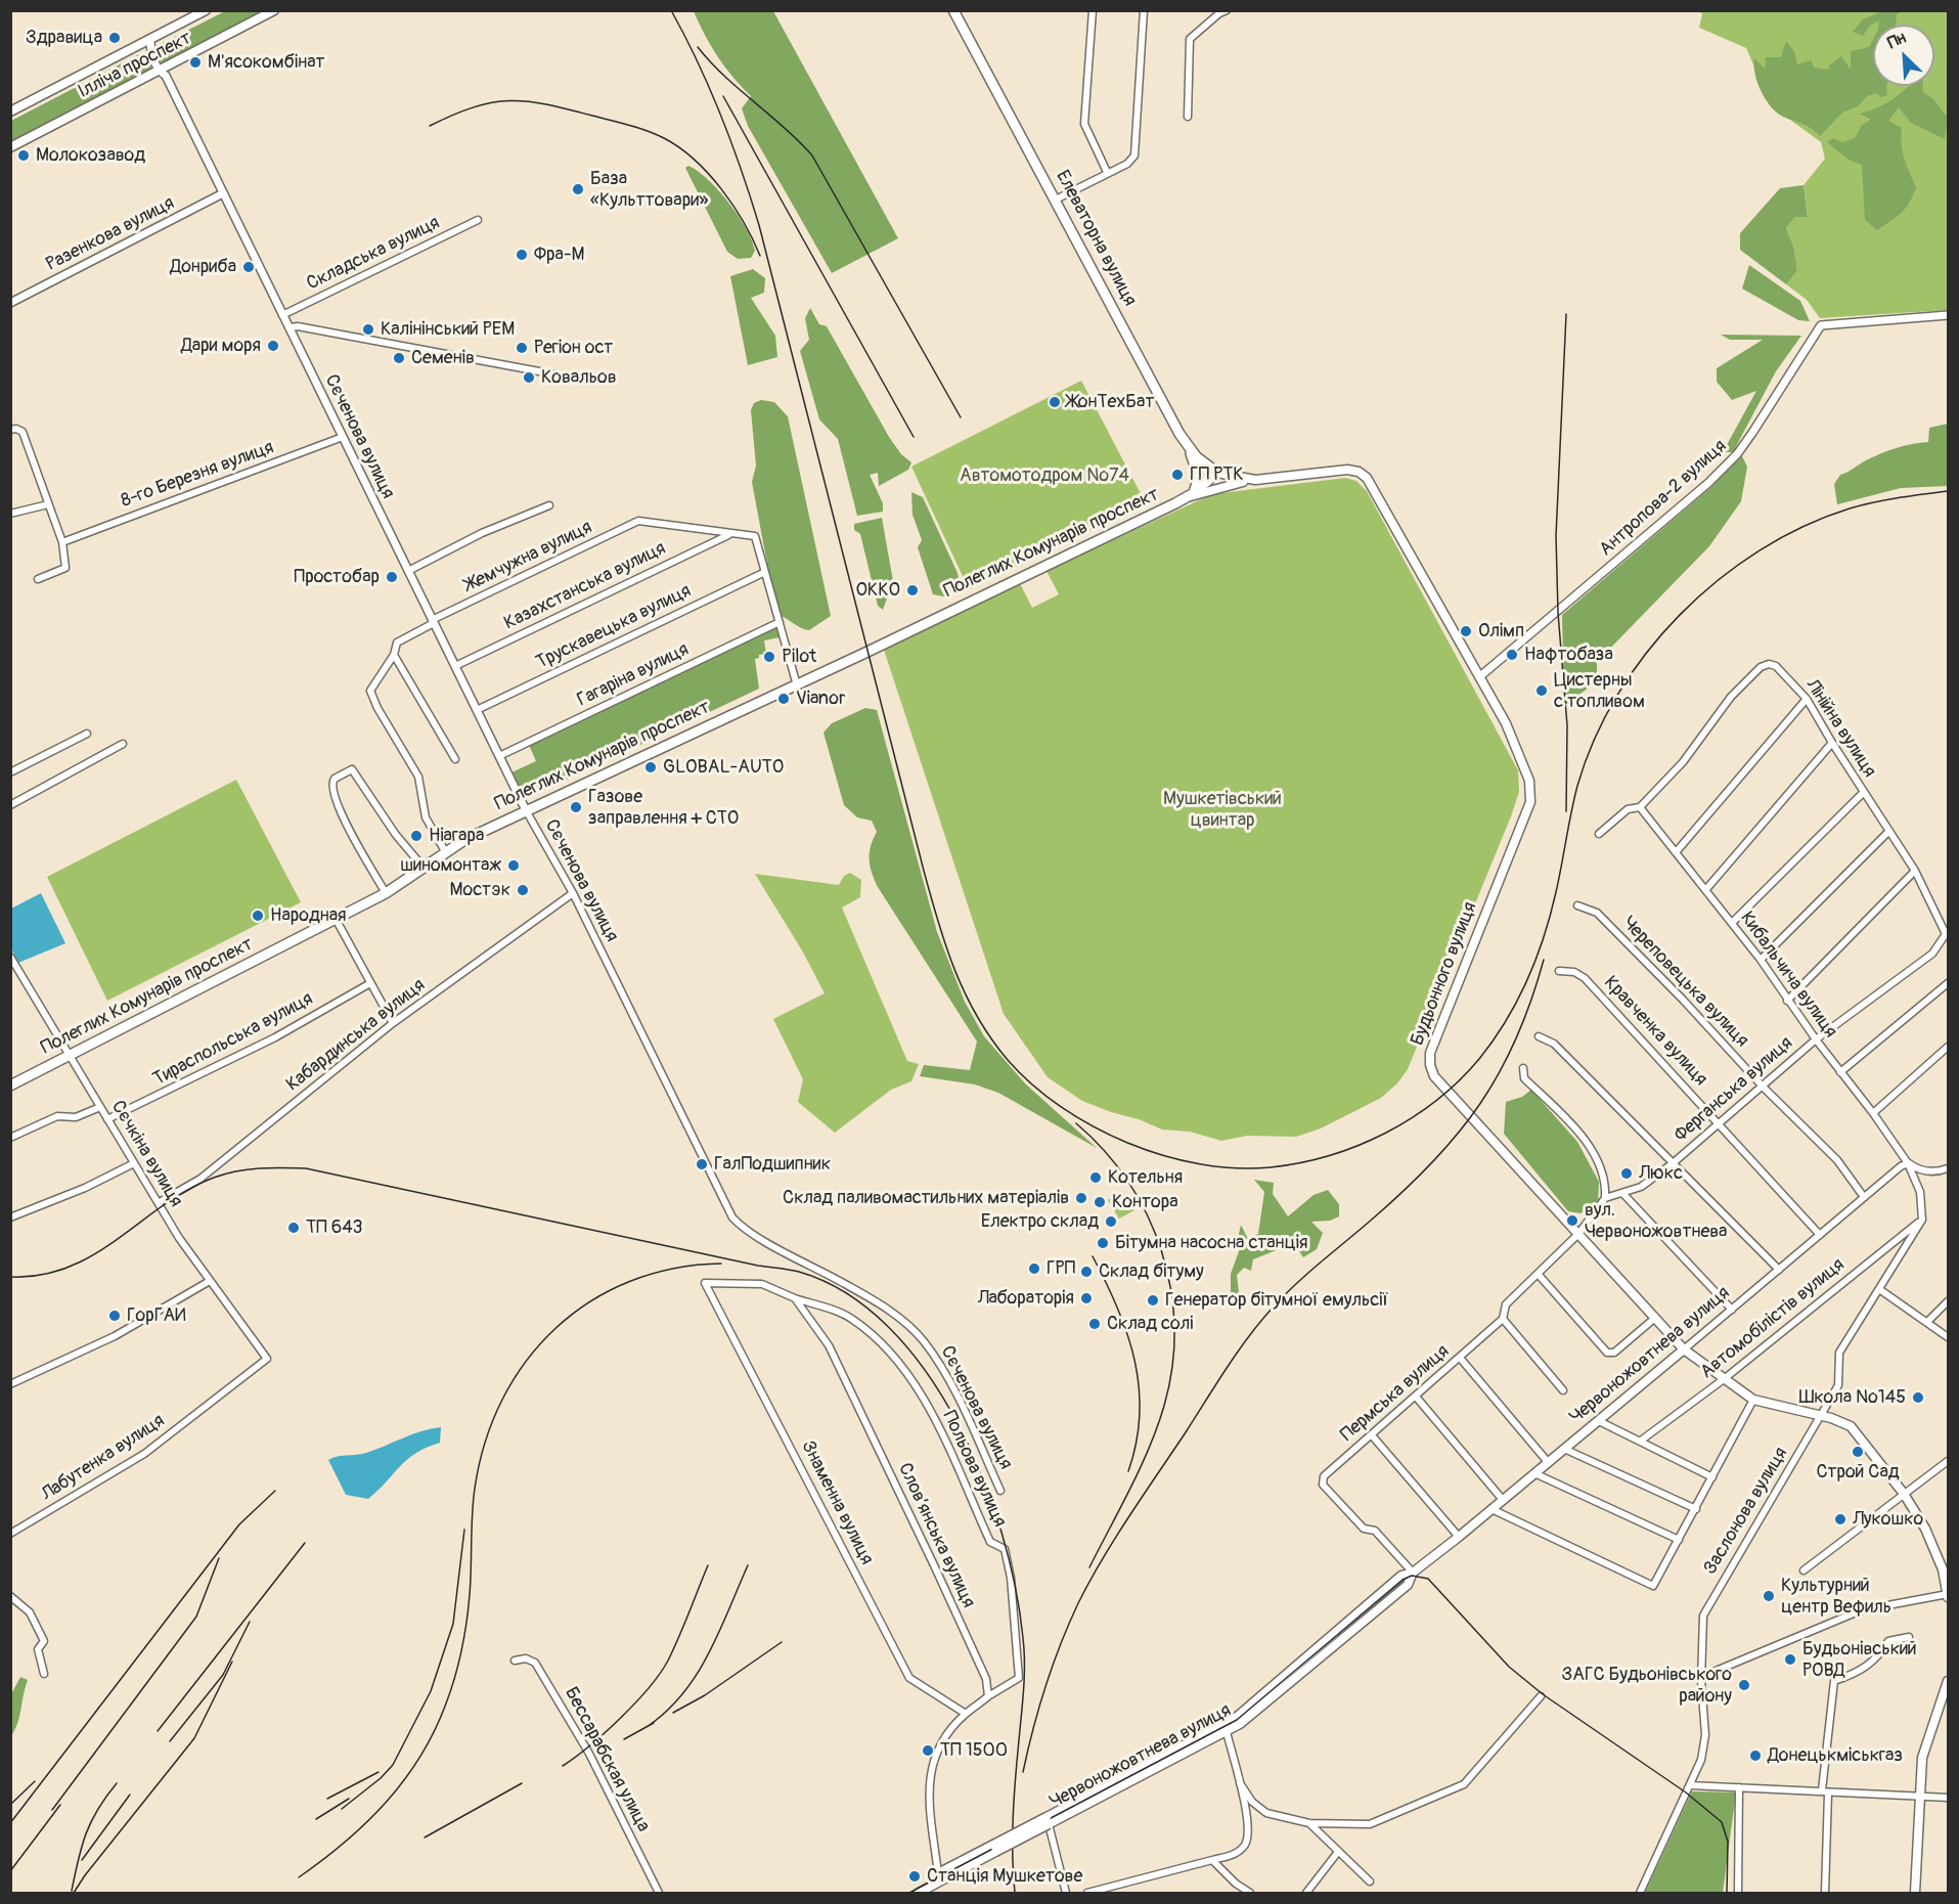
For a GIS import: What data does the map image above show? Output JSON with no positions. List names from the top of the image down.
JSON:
{
  "streets": {
    "main road": [
      "Ілліча проспект",
      "Елеваторна вулиця",
      "Полеглих Комунарів проспект",
      "Будьонного вулиця",
      "Червоножовтнева вулиця"
    ],
    "street": [
      "Разенкова вулиця",
      "Складська вулиця",
      "Сєченова вулиця",
      "8-го Березня вулиця",
      "Антропова-2 вулиця",
      "Жемчужна вулиця",
      "Казахстанська вулиця",
      "Трускавецька вулиця",
      "Гагаріна вулиця",
      "Лінійна вулиця",
      "Кибальчича вулиця",
      "Череповецька вулиця",
      "Кравченка вулиця",
      "Кабардинська вулиця",
      "Тираспольська вулиця",
      "Ферганська вулиця",
      "Сєчкіна вулиця",
      "Автомобілістів вулиця",
      "Пермська вулиця",
      "Лабутенка вулиця",
      "Польова вулиця",
      "Знаменна вулиця",
      "Заслонова вулиця",
      "Слов’янська вулиця",
      "Бессарабская улица"
    ]
  },
  "crossings": [
    ["Ілліча проспект", "Сєченова вулиця"],
    ["Разенкова вулиця", "Сєченова вулиця"],
    ["Елеваторна вулиця", "Полеглих Комунарів проспект"],
    ["Елеваторна вулиця", "Будьонного вулиця"],
    ["Складська вулиця", "Сєченова вулиця"],
    ["Сєченова вулиця", "8-го Березня вулиця"],
    ["Сєченова вулиця", "Полеглих Комунарів проспект"],
    ["Сєченова вулиця", "Жемчужна вулиця"],
    ["Сєченова вулиця", "Казахстанська вулиця"],
    ["Сєченова вулиця", "Трускавецька вулиця"],
    ["Сєченова вулиця", "Гагаріна вулиця"],
    ["Сєченова вулиця", "Кабардинська вулиця"],
    ["Антропова-2 вулиця", "Будьонного вулиця"],
    ["Полеглих Комунарів проспект", "Будьонного вулиця"],
    ["Полеглих Комунарів проспект", "Сєчкіна вулиця"],
    ["Жемчужна вулиця", "Казахстанська вулиця"],
    ["Лінійна вулиця", "Кибальчича вулиця"],
    ["Лінійна вулиця", "Ферганська вулиця"],
    ["Будьонного вулиця", "Автомобілістів вулиця"],
    ["Будьонного вулиця", "Червоножовтнева вулиця"],
    ["Будьонного вулиця", "Пермська вулиця"],
    ["Будьонного вулиця", "Заслонова вулиця"],
    ["Кибальчича вулиця", "Ферганська вулиця"],
    ["Кибальчича вулиця", "Червоножовтнева вулиця"],
    ["Череповецька вулиця", "Ферганська вулиця"],
    ["Череповецька вулиця", "Червоножовтнева вулиця"],
    ["Кравченка вулиця", "Ферганська вулиця"],
    ["Кравченка вулиця", "Червоножовтнева вулиця"],
    ["Кабардинська вулиця", "Сєчкіна вулиця"],
    ["Тираспольська вулиця", "Сєчкіна вулиця"],
    ["Сєчкіна вулиця", "Лабутенка вулиця"],
    ["Автомобілістів вулиця", "Заслонова вулиця"],
    ["Червоножовтнева вулиця", "Пермська вулиця"],
    ["Польова вулиця", "Знаменна вулиця"],
    ["Польова вулиця", "Слов’янська вулиця"],
    ["Знаменна вулиця", "Слов’янська вулиця"]
  ],
  "parks": ["Автомотодром №74", "Мушкетівський цвинтар"],
  "places": [
    "Здравица",
    "М'ясокомбінат",
    "Молокозавод",
    "База «Культтовари»",
    "Фра-М",
    "Донриба",
    "Калінінський РЕМ",
    "Дари моря",
    "Регіон ост",
    "Семенів",
    "Ковальов",
    "ЖонТехБат",
    "ГП РТК",
    "Простобар",
    "ОККО",
    "Олімп",
    "Нафтобаза",
    "Pilot",
    "Цистерны с топливом",
    "Vianor",
    "GLOBAL-AUTO",
    "Газове заправлення + СТО",
    "Ніагара",
    "шиномонтаж",
    "Мостэк",
    "Народная",
    "ГалПодшипник",
    "Люкс",
    "Котельня",
    "Склад паливомастильних матеріалів",
    "Контора",
    "вул. Червоножовтнева",
    "Електро склад",
    "ТП 643",
    "Бітумна насосна станція",
    "ГРП",
    "Склад бітуму",
    "Лабораторія",
    "Генератор бітумної емульсії",
    "ГорГАИ",
    "Склад солі",
    "Школа №145",
    "Строй Сад",
    "Лукошко",
    "Культурний центр Вефиль",
    "Будьонівський РОВД",
    "ЗАГС Будьонівського району",
    "ТП 1500",
    "Донецькміськгаз",
    "Станція Мушкетове"
  ],
  "north": "top left"
}
